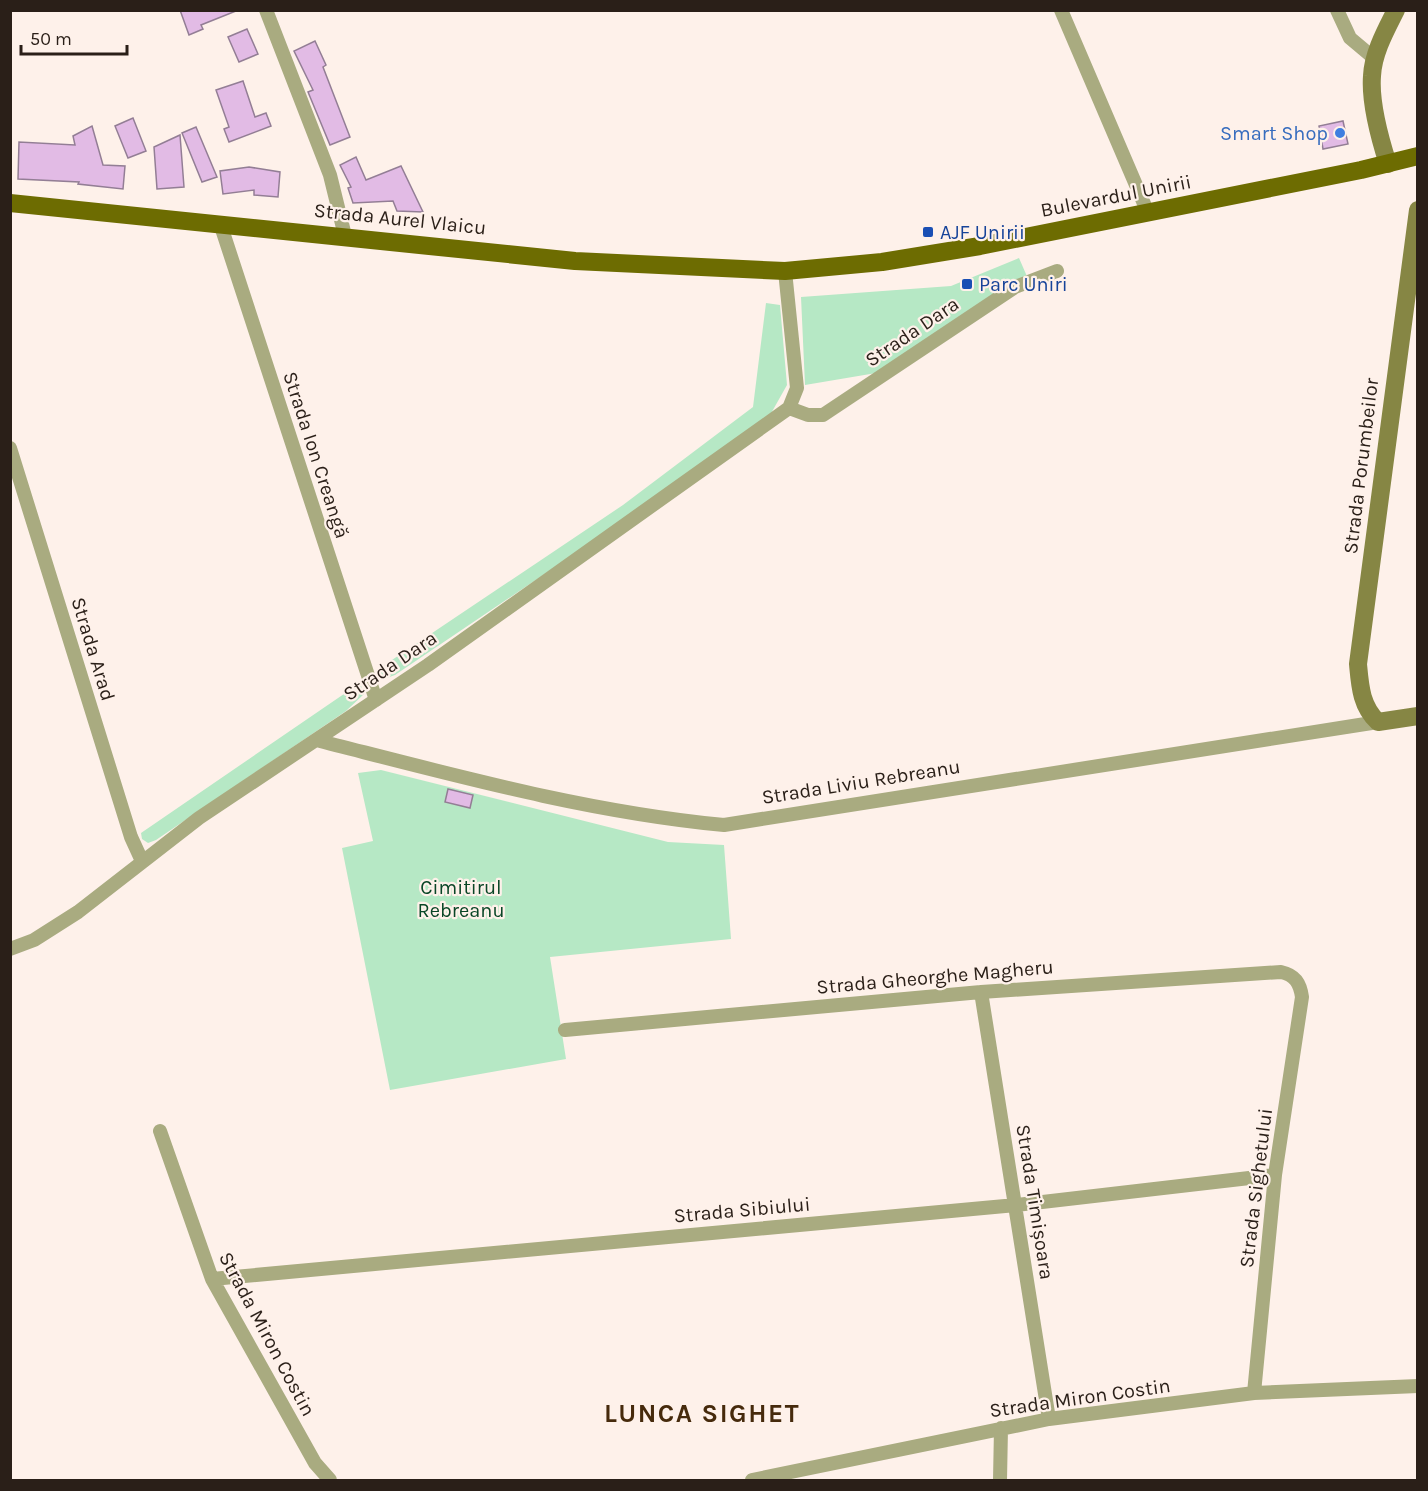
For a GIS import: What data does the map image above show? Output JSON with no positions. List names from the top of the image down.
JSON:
{
  "streets": {
    "main road": [
      "Bulevardul Unirii",
      "Strada Aurel Vlaicu",
      "Strada Porumbeilor",
      "Strada Liviu Rebreanu"
    ],
    "street": [
      "Strada Dara",
      "Strada Ion Creangă",
      "Strada Arad",
      "Strada Gheorghe Magheru",
      "Strada Sighetului",
      "Strada Timișoara",
      "Strada Sibiului",
      "Strada Miron Costin"
    ]
  },
  "crossings": [
    ["Bulevardul Unirii", "Strada Aurel Vlaicu"],
    ["Strada Aurel Vlaicu", "Strada Ion Creangă"],
    ["Strada Dara", "Strada Ion Creangă"],
    ["Strada Dara", "Strada Arad"],
    ["Strada Dara", "Strada Liviu Rebreanu"],
    ["Strada Porumbeilor", "Strada Liviu Rebreanu"],
    ["Strada Gheorghe Magheru", "Strada Sighetului"],
    ["Strada Gheorghe Magheru", "Strada Timișoara"],
    ["Strada Sighetului", "Strada Sibiului"],
    ["Strada Sighetului", "Strada Miron Costin"],
    ["Strada Timișoara", "Strada Sibiului"],
    ["Strada Timișoara", "Strada Miron Costin"],
    ["Strada Sibiului", "Strada Miron Costin"]
  ],
  "districts": ["LUNCA SIGHET"],
  "parks": ["Cimitirul Rebreanu"],
  "places": {
    "other": ["Smart Shop"],
    "transit": ["AJF Unirii", "Parc Uniri"]
  },
  "scale_bar": "50 m"
}
